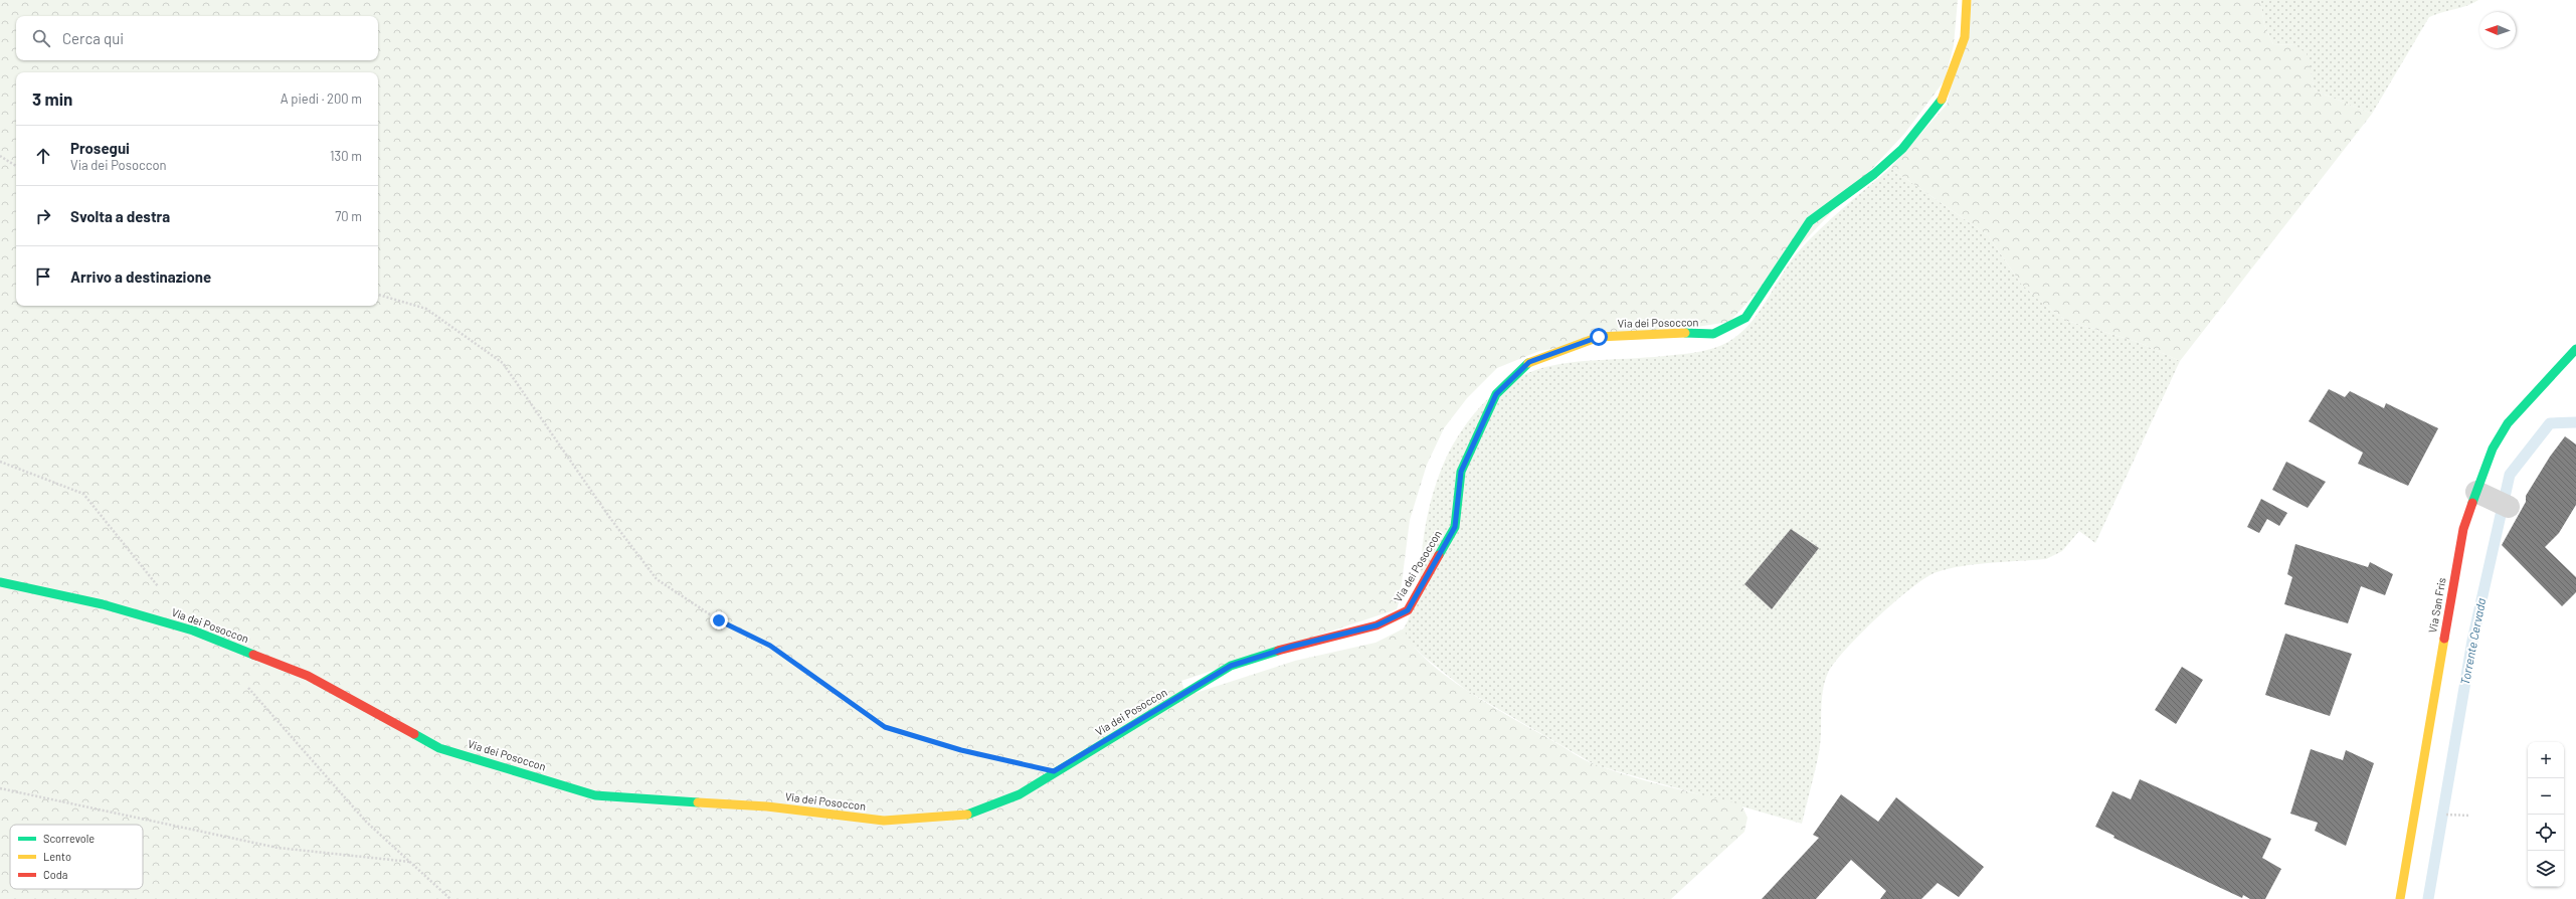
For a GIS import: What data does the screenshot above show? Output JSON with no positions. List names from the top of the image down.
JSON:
{
  "streets": {
    "street": ["Via dei Posoccon", "Via San Fris"]
  },
  "water": ["Torrente Cervada"],
  "legend": ["Scorrevole", "Lento", "Coda"],
  "north": "left",
  "page": {
    "search": "Cerca qui",
    "heading": ["3 min", "A piedi · 200 m"],
    "list": [
      ["Prosegui", "Via dei Posoccon", "130 m"],
      ["Svolta a destra", "70 m"],
      "Arrivo a destinazione"
    ],
    "map_buttons": ["+", "−"]
  }
}
